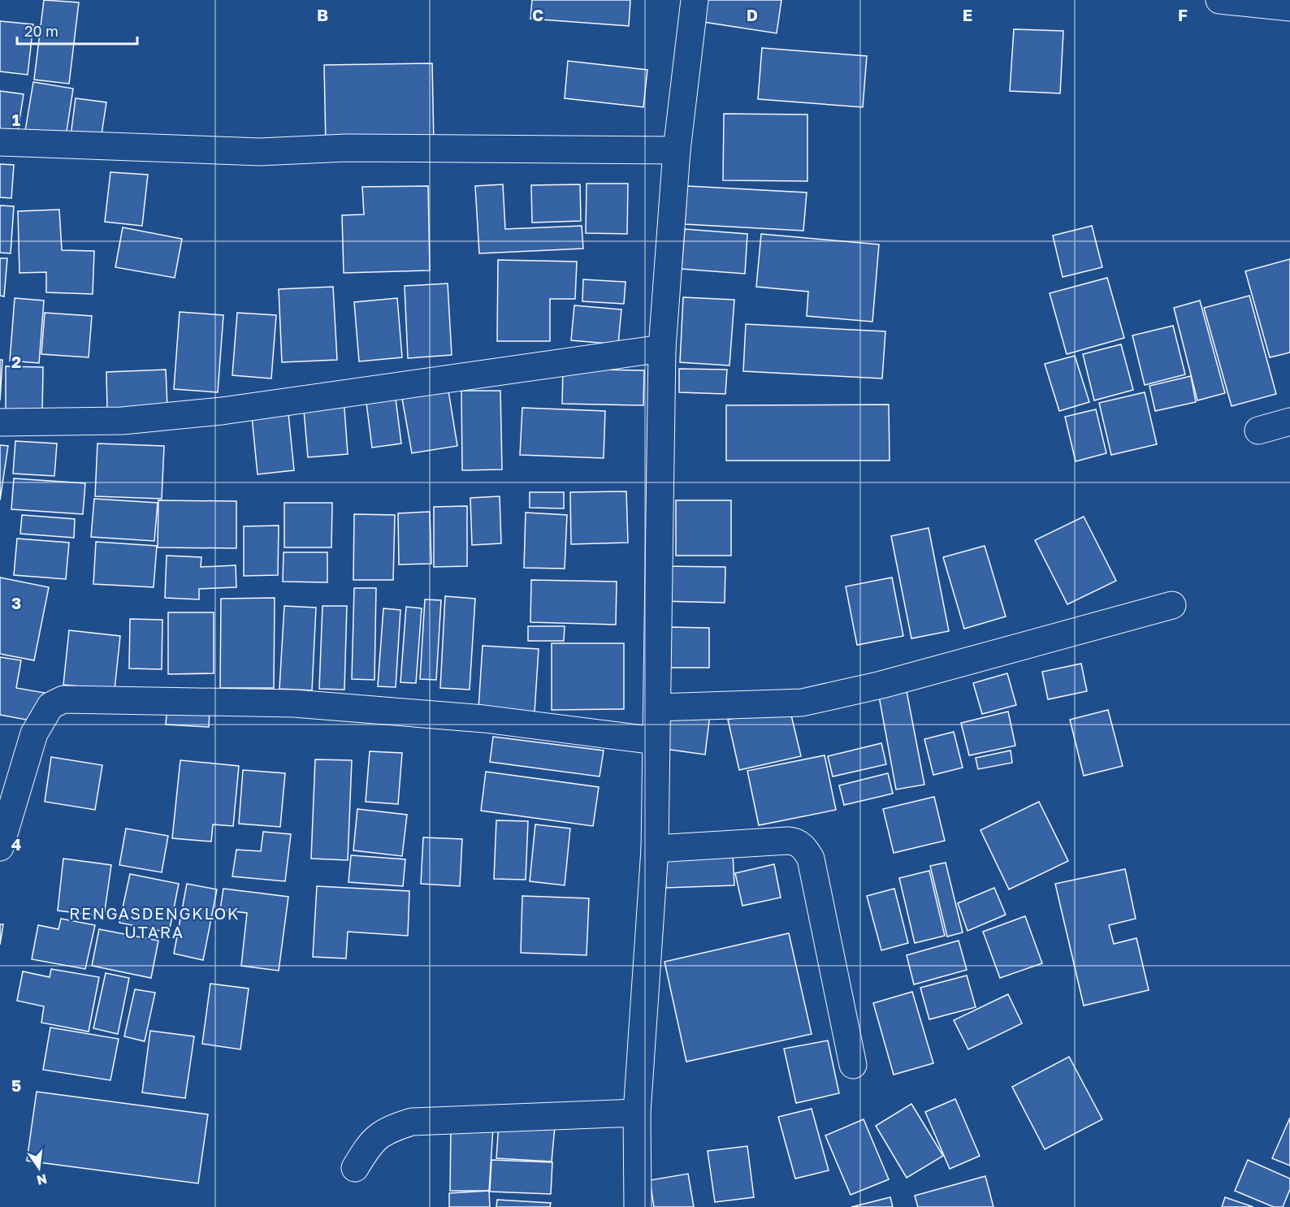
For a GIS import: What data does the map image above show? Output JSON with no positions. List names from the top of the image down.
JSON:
{
  "districts": ["RENGASDENGKLOK UTARA"],
  "scale_bar": "20 m",
  "north": "bottom",
  "grid": {
    "columns": [
      "B",
      "C",
      "D",
      "E",
      "F"
    ],
    "rows": [
      "1",
      "2",
      "3",
      "4",
      "5"
    ]
  }
}
